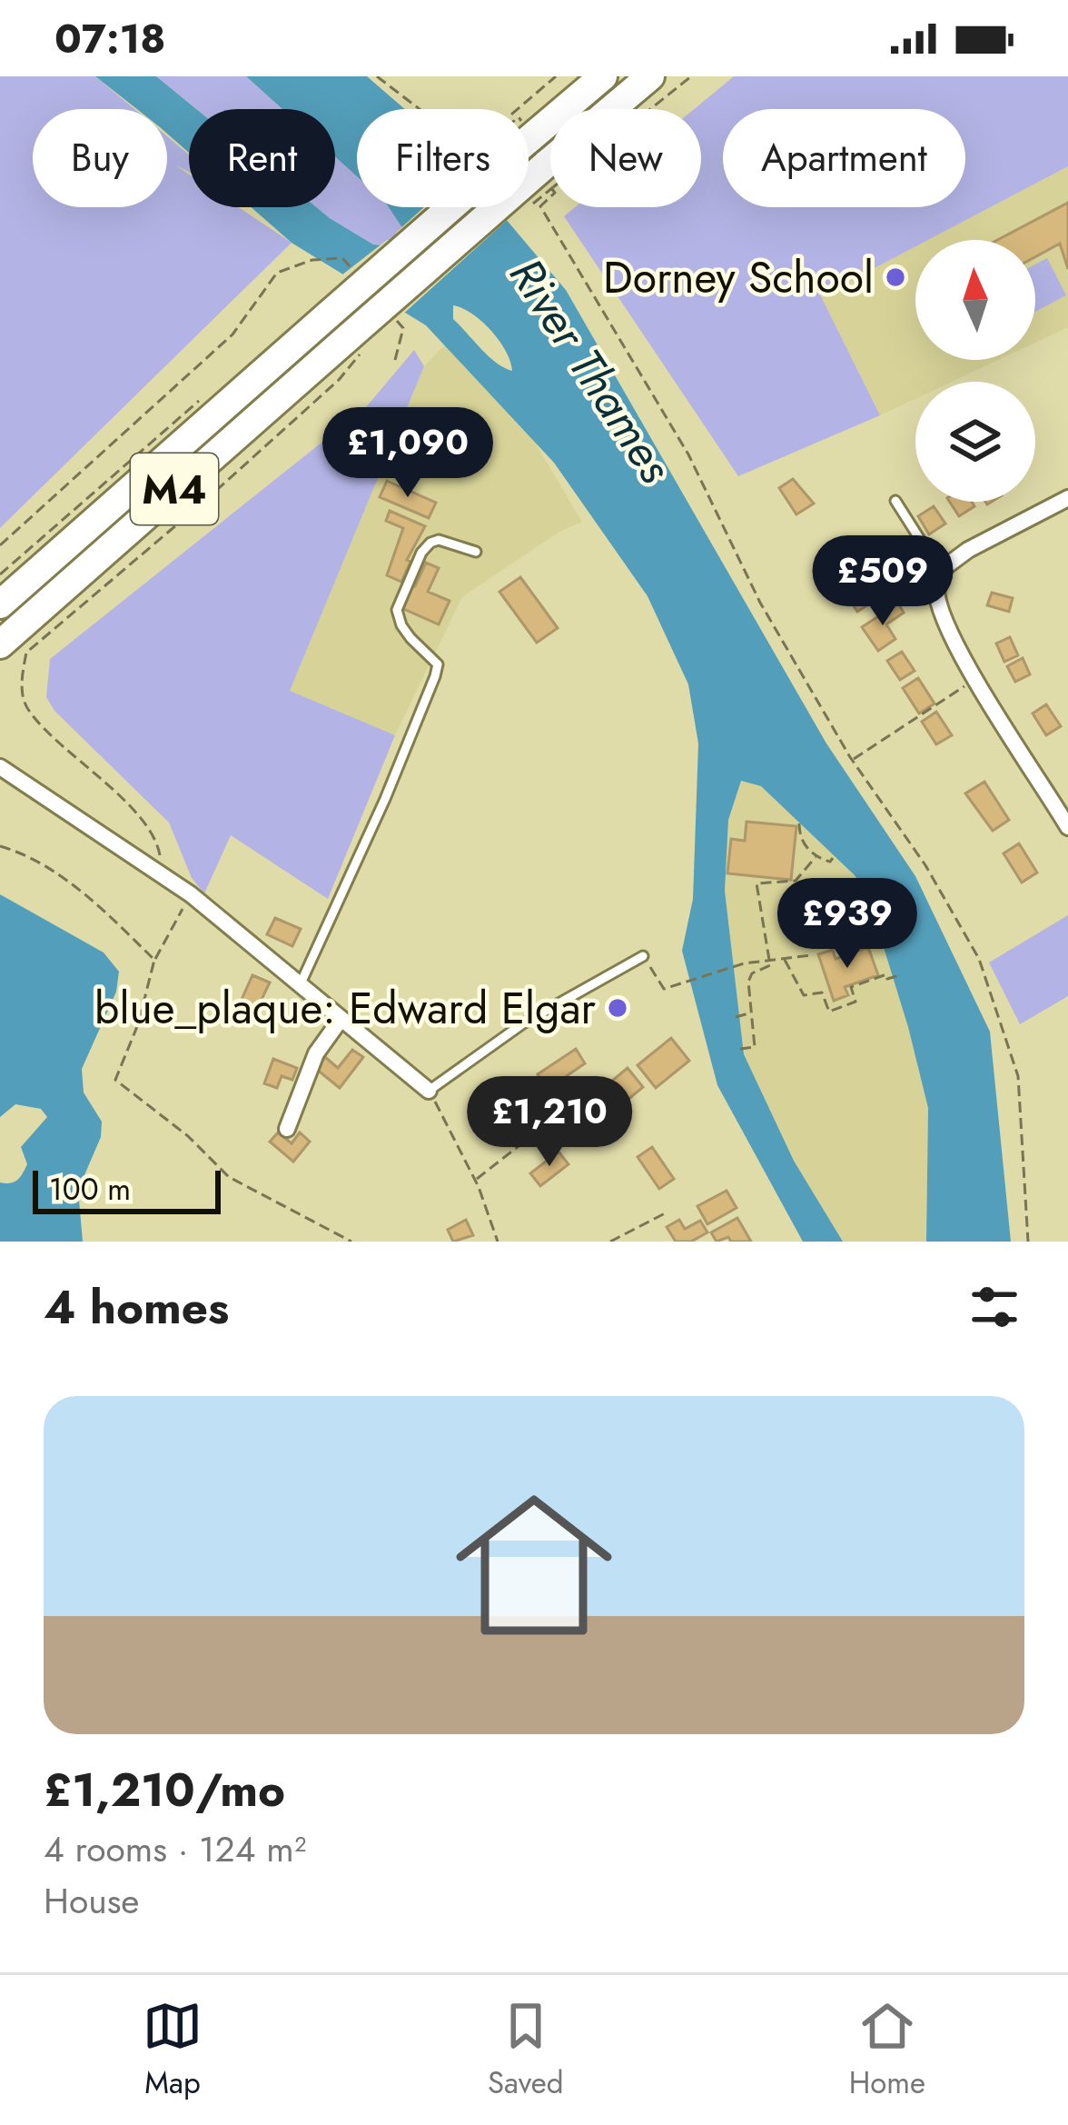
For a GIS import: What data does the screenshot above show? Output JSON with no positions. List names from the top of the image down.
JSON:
{
  "streets": {
    "highway": ["M4"]
  },
  "water": ["River Thames"],
  "places": ["Dorney School", "blue_plaque: Edward Elgar"],
  "scale_bar": "100 m",
  "north": "top",
  "page": {
    "status": "07:18",
    "chip": [
      "Buy",
      "Rent",
      "Filters",
      "New",
      "Apartment"
    ],
    "price": [
      "£1,090",
      "£509",
      "£939",
      "£1,210"
    ],
    "scale": "100 m",
    "heading": "4 homes",
    "list": [
      {
        "name": "£1,210/mo",
        "note": "4 rooms · 124 m² · House"
      }
    ],
    "tabs": ["Map", "Saved", "Home"]
  }
}
